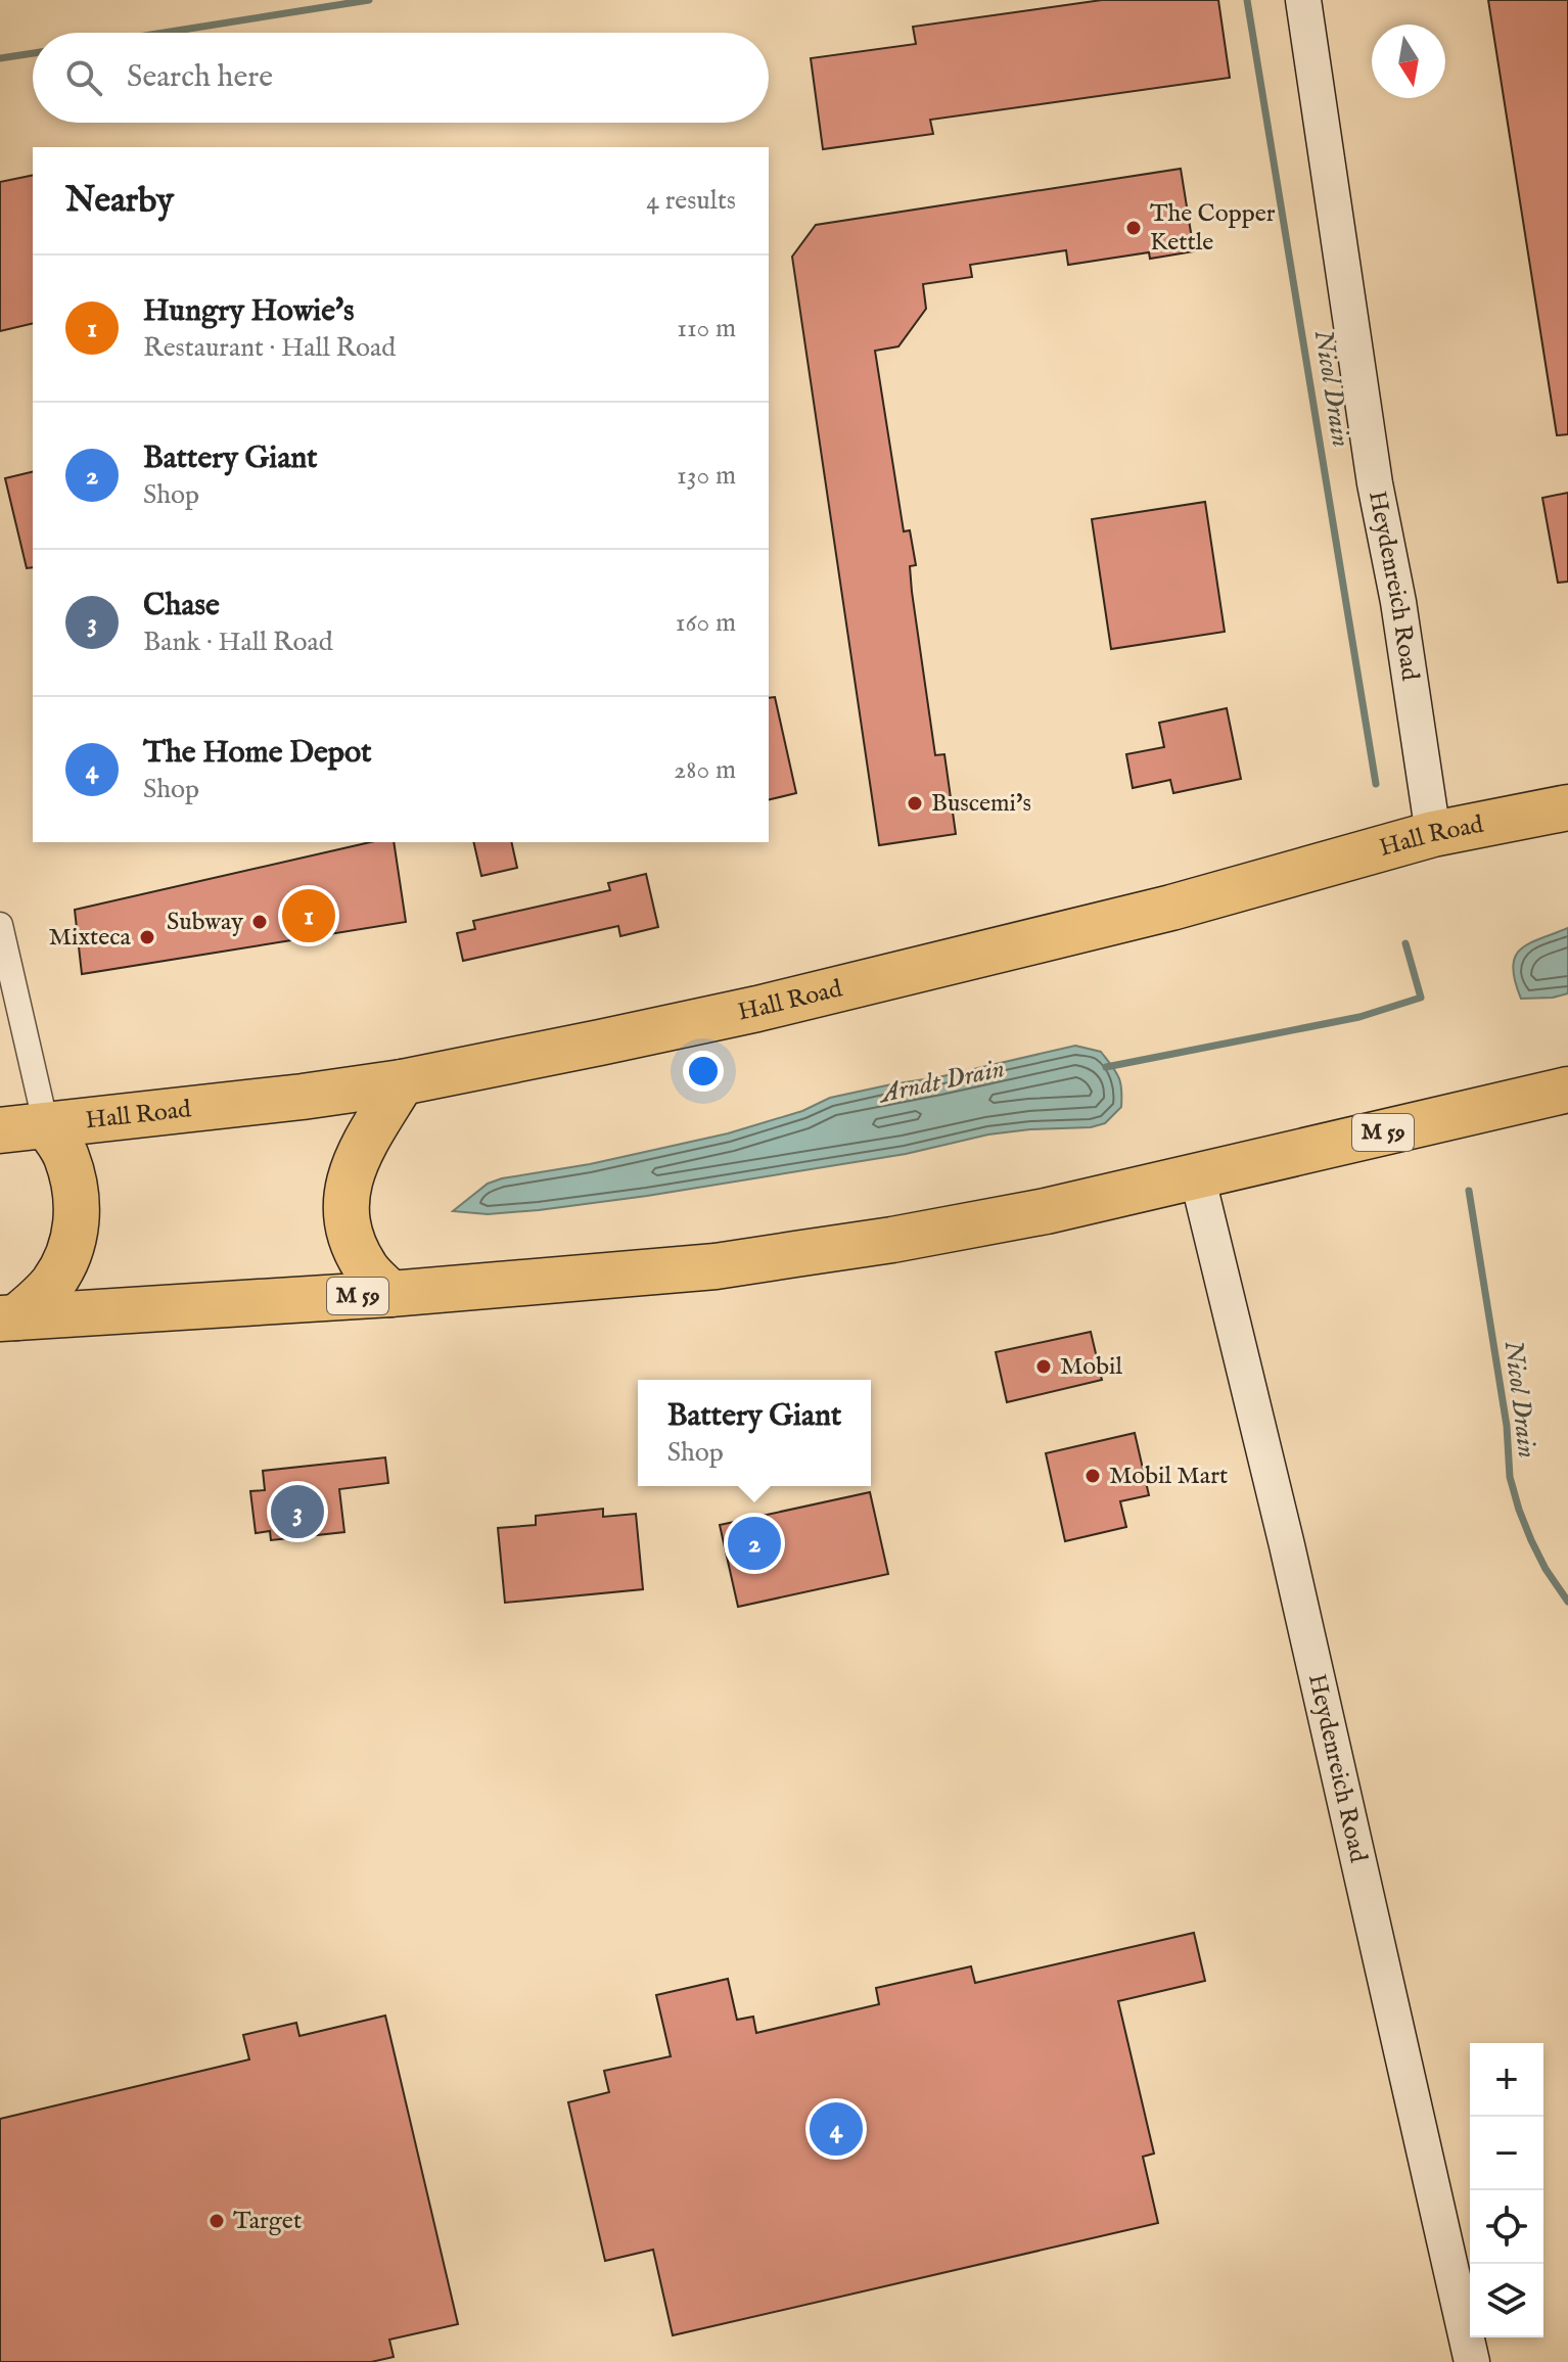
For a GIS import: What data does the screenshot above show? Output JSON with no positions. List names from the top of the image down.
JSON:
{
  "streets": {
    "highway": ["Hall Road", "M 59"],
    "street": ["Heydenreich Road"]
  },
  "crossings": [
    ["Heydenreich Road", "Hall Road"],
    ["Heydenreich Road", "M 59"]
  ],
  "water": ["Nicol Drain", "Arndt Drain"],
  "places": [
    "The Copper Kettle",
    "Buscemi's",
    "Subway",
    "Mixteca",
    "Mobil",
    "Mobil Mart",
    "Target"
  ],
  "north": "bottom",
  "page": {
    "search": "Search here",
    "heading": ["Nearby", "4 results"],
    "list": [
      {
        "mark": "1",
        "name": "Hungry Howie's",
        "note": "Restaurant · Hall Road",
        "value": "110 m"
      },
      {
        "mark": "2",
        "name": "Battery Giant",
        "note": "Shop",
        "value": "130 m"
      },
      {
        "mark": "3",
        "name": "Chase",
        "note": "Bank · Hall Road",
        "value": "160 m"
      },
      {
        "mark": "4",
        "name": "The Home Depot",
        "note": "Shop",
        "value": "280 m"
      }
    ],
    "pins": [
      "1",
      "3",
      "2",
      "4"
    ],
    "popup": ["Battery Giant", "Shop"],
    "map_buttons": ["+", "−"]
  }
}
